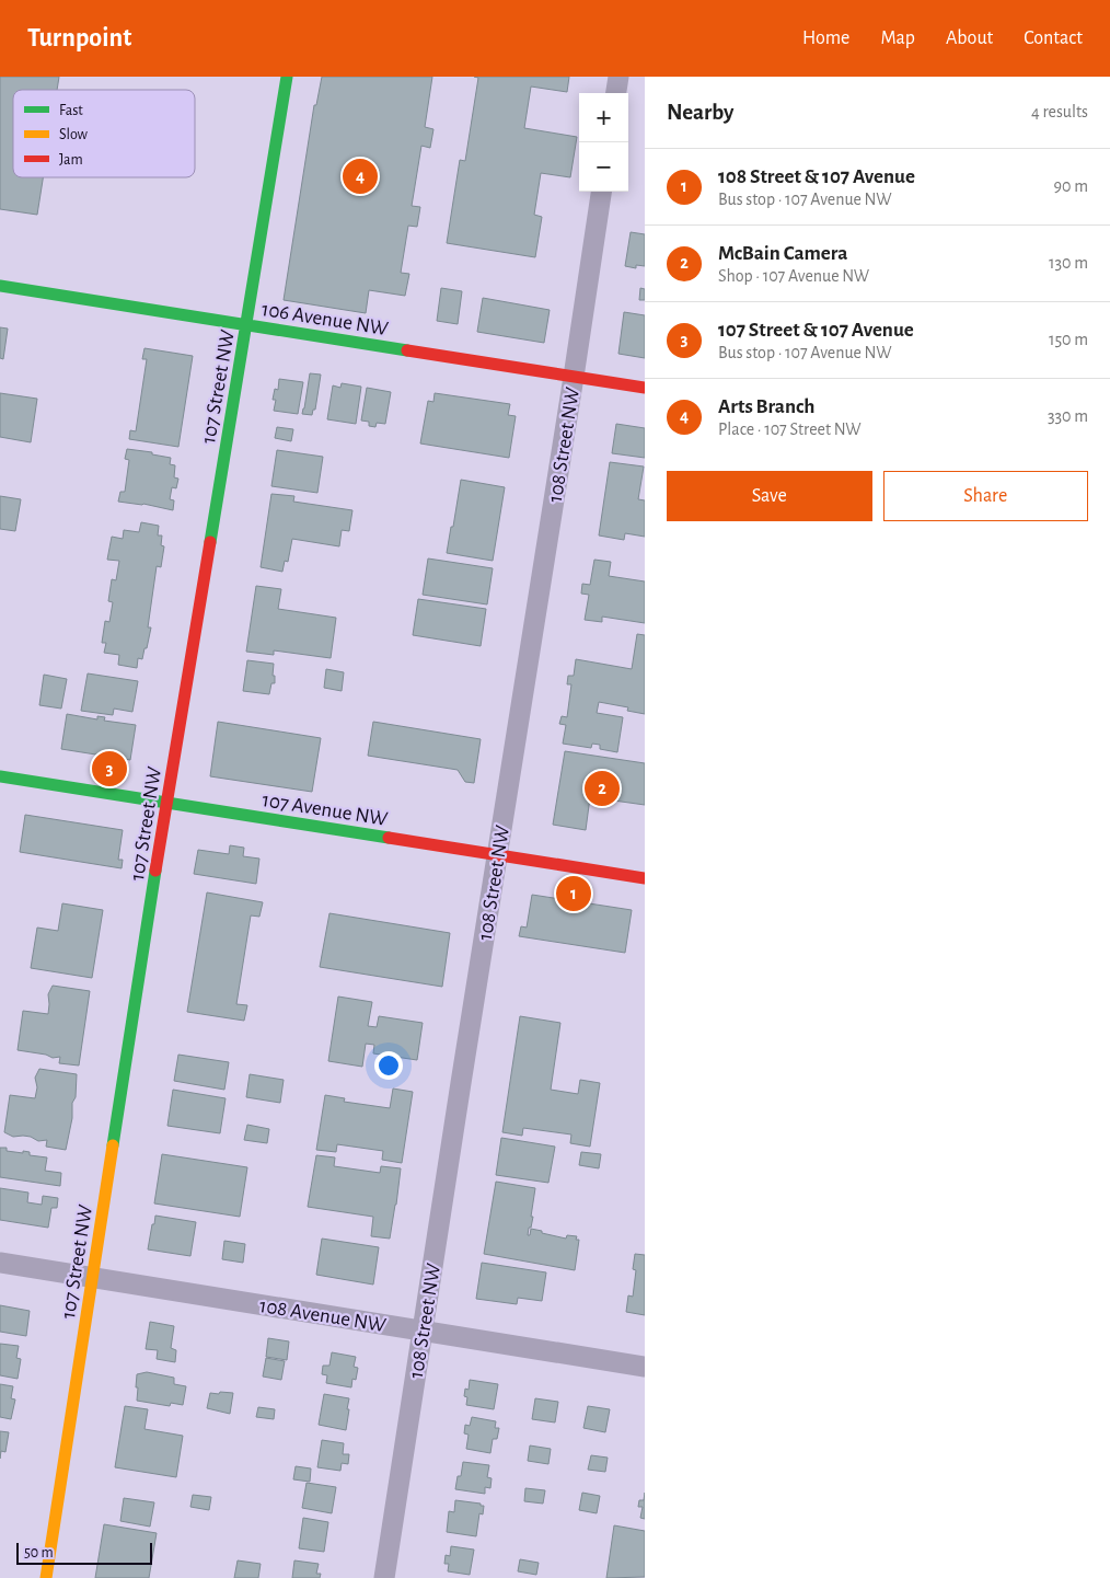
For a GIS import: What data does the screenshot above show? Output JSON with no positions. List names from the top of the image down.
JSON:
{
  "streets": {
    "street": [
      "106 Avenue NW",
      "107 Street NW",
      "108 Street NW",
      "107 Avenue NW",
      "108 Avenue NW"
    ]
  },
  "crossings": [
    ["106 Avenue NW", "107 Street NW"],
    ["106 Avenue NW", "108 Street NW"],
    ["107 Street NW", "107 Avenue NW"],
    ["107 Street NW", "108 Avenue NW"],
    ["108 Street NW", "107 Avenue NW"],
    ["108 Street NW", "108 Avenue NW"]
  ],
  "legend": ["Fast", "Slow", "Jam"],
  "scale_bar": "50 m",
  "page": {
    "header": "Turnpoint",
    "nav": [
      "Home",
      "Map",
      "About",
      "Contact"
    ],
    "heading": ["Nearby", "4 results"],
    "map_buttons": ["+", "−"],
    "list": [
      {
        "mark": "1",
        "name": "108 Street & 107 Avenue",
        "note": "Bus stop · 107 Avenue NW",
        "value": "90 m"
      },
      {
        "mark": "2",
        "name": "McBain Camera",
        "note": "Shop · 107 Avenue NW",
        "value": "130 m"
      },
      {
        "mark": "3",
        "name": "107 Street & 107 Avenue",
        "note": "Bus stop · 107 Avenue NW",
        "value": "150 m"
      },
      {
        "mark": "4",
        "name": "Arts Branch",
        "note": "Place · 107 Street NW",
        "value": "330 m"
      }
    ],
    "pins": [
      "4",
      "3",
      "2",
      "1"
    ],
    "buttons": ["Save", "Share"],
    "scale": "50 m"
  }
}
